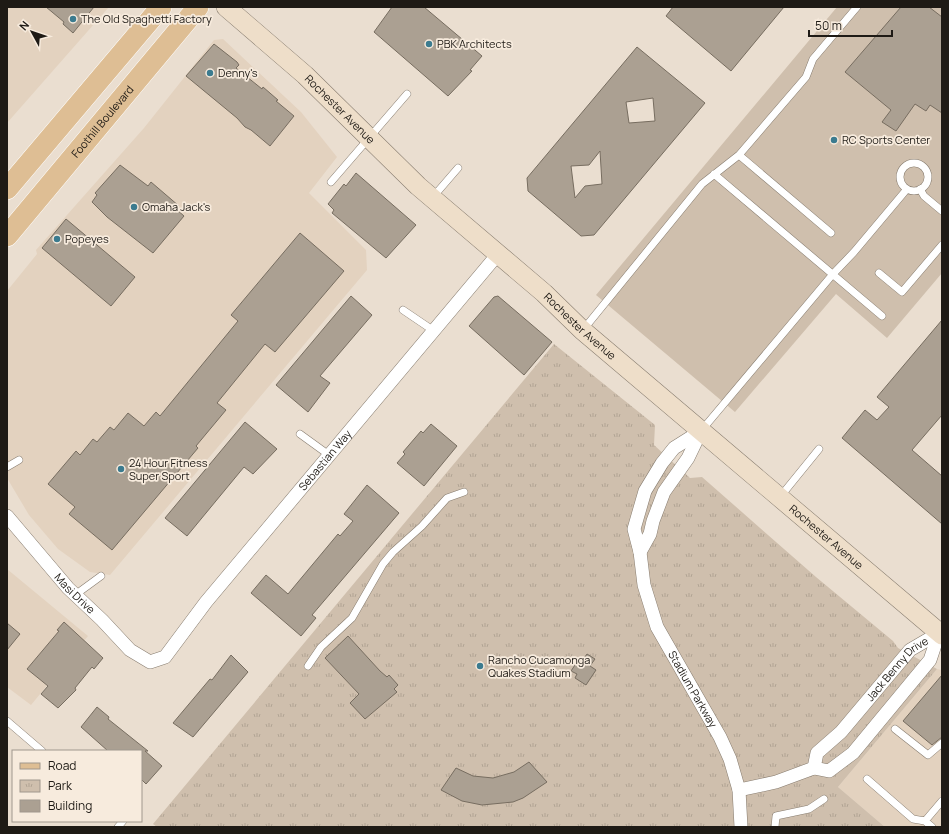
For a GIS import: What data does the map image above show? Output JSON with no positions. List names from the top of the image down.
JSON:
{
  "streets": {
    "main road": ["Rochester Avenue", "Foothill Boulevard"],
    "street": [
      "Sebastian Way",
      "Masi Drive",
      "Jack Benny Drive",
      "Stadium Parkway"
    ]
  },
  "crossings": [
    ["Rochester Avenue", "Sebastian Way"],
    ["Rochester Avenue", "Jack Benny Drive"],
    ["Rochester Avenue", "Stadium Parkway"],
    ["Sebastian Way", "Masi Drive"],
    ["Jack Benny Drive", "Stadium Parkway"]
  ],
  "places": [
    "The Old Spaghetti Factory",
    "PBK Architects",
    "Denny's",
    "RC Sports Center",
    "Omaha Jack's",
    "Popeyes",
    "24 Hour Fitness Super Sport",
    "Rancho Cucamonga Quakes Stadium"
  ],
  "legend": ["Road", "Park", "Building"],
  "scale_bar": "50 m",
  "north": "top left"
}
